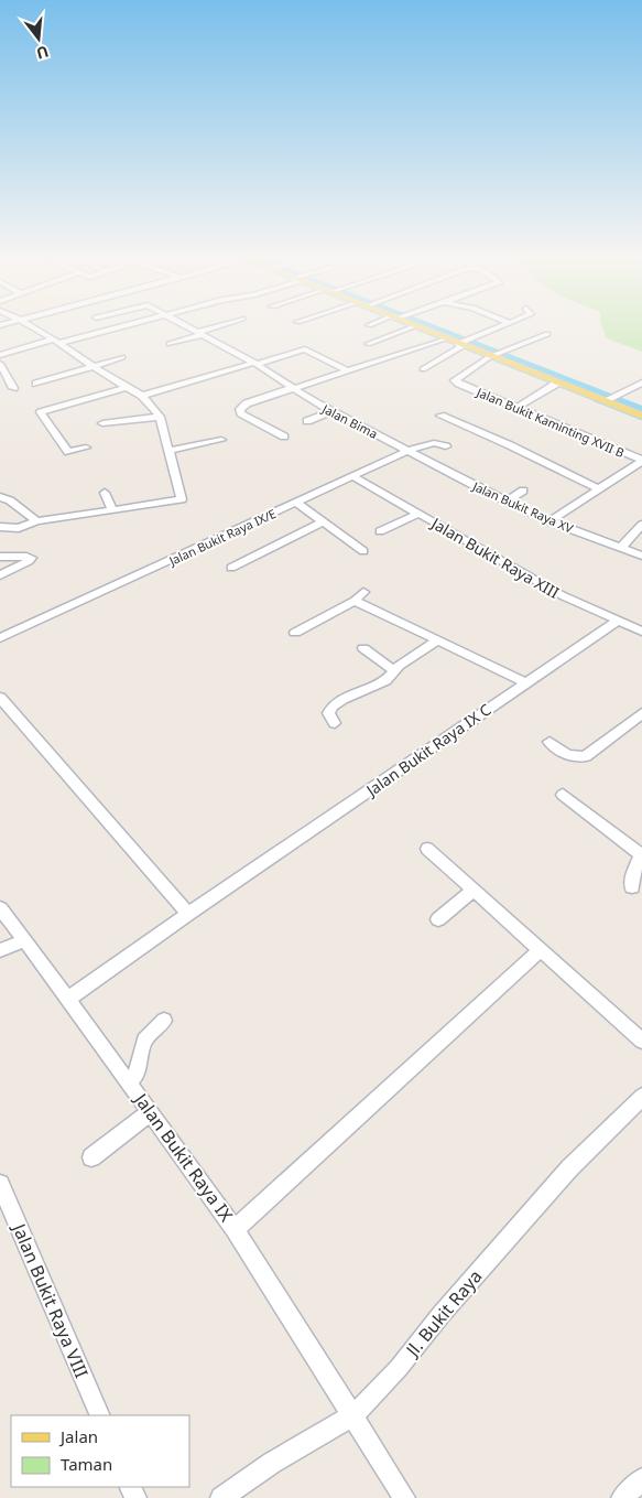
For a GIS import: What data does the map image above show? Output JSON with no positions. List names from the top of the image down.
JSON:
{
  "streets": {
    "street": [
      "Jalan Bima",
      "Jalan Bukit Kaminting XVII B",
      "Jalan Bukit Raya XV",
      "Jalan Bukit Raya IX/E",
      "Jalan Bukit Raya XIII",
      "Jalan Bukit Raya IX C",
      "Jalan Bukit Raya IX",
      "Jalan Bukit Raya VIII",
      "Jl. Bukit Raya"
    ]
  },
  "crossings": [
    ["Jalan Bima", "Jalan Bukit Raya XV"],
    ["Jalan Bima", "Jalan Bukit Raya IX/E"],
    ["Jalan Bukit Raya XV", "Jalan Bukit Raya IX/E"],
    ["Jalan Bukit Raya IX/E", "Jalan Bukit Raya XIII"],
    ["Jalan Bukit Raya XIII", "Jalan Bukit Raya IX C"],
    ["Jalan Bukit Raya IX C", "Jalan Bukit Raya IX"],
    ["Jalan Bukit Raya IX", "Jl. Bukit Raya"]
  ],
  "legend": ["Jalan", "Taman"],
  "north": "bottom"
}
